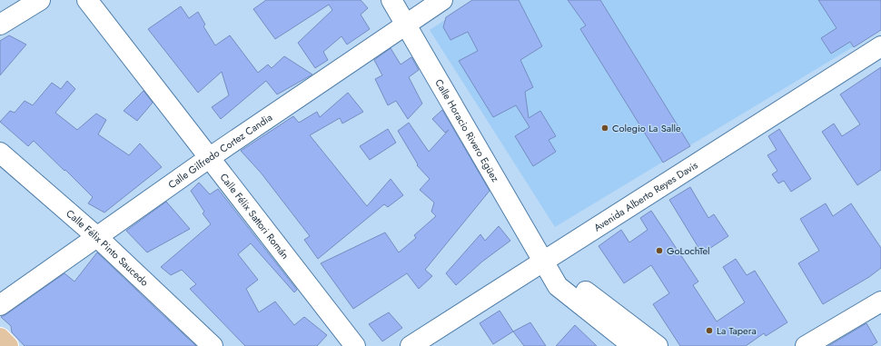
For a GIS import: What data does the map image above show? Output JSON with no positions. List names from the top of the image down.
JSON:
{
  "streets": {
    "street": [
      "Calle Horacio Rivero Egüez",
      "Calle Gilfredo Cortez Candia",
      "Avenida Alberto Reyes Davis",
      "Calle Félix Sattori Román",
      "Calle Félix Pinto Saucedo"
    ]
  },
  "crossings": [
    ["Calle Horacio Rivero Egüez", "Calle Gilfredo Cortez Candia"],
    ["Calle Horacio Rivero Egüez", "Avenida Alberto Reyes Davis"],
    ["Calle Gilfredo Cortez Candia", "Calle Félix Sattori Román"],
    ["Calle Gilfredo Cortez Candia", "Calle Félix Pinto Saucedo"]
  ],
  "places": ["Colegio La Salle", "GoLochTel", "La Tapera"]
}
